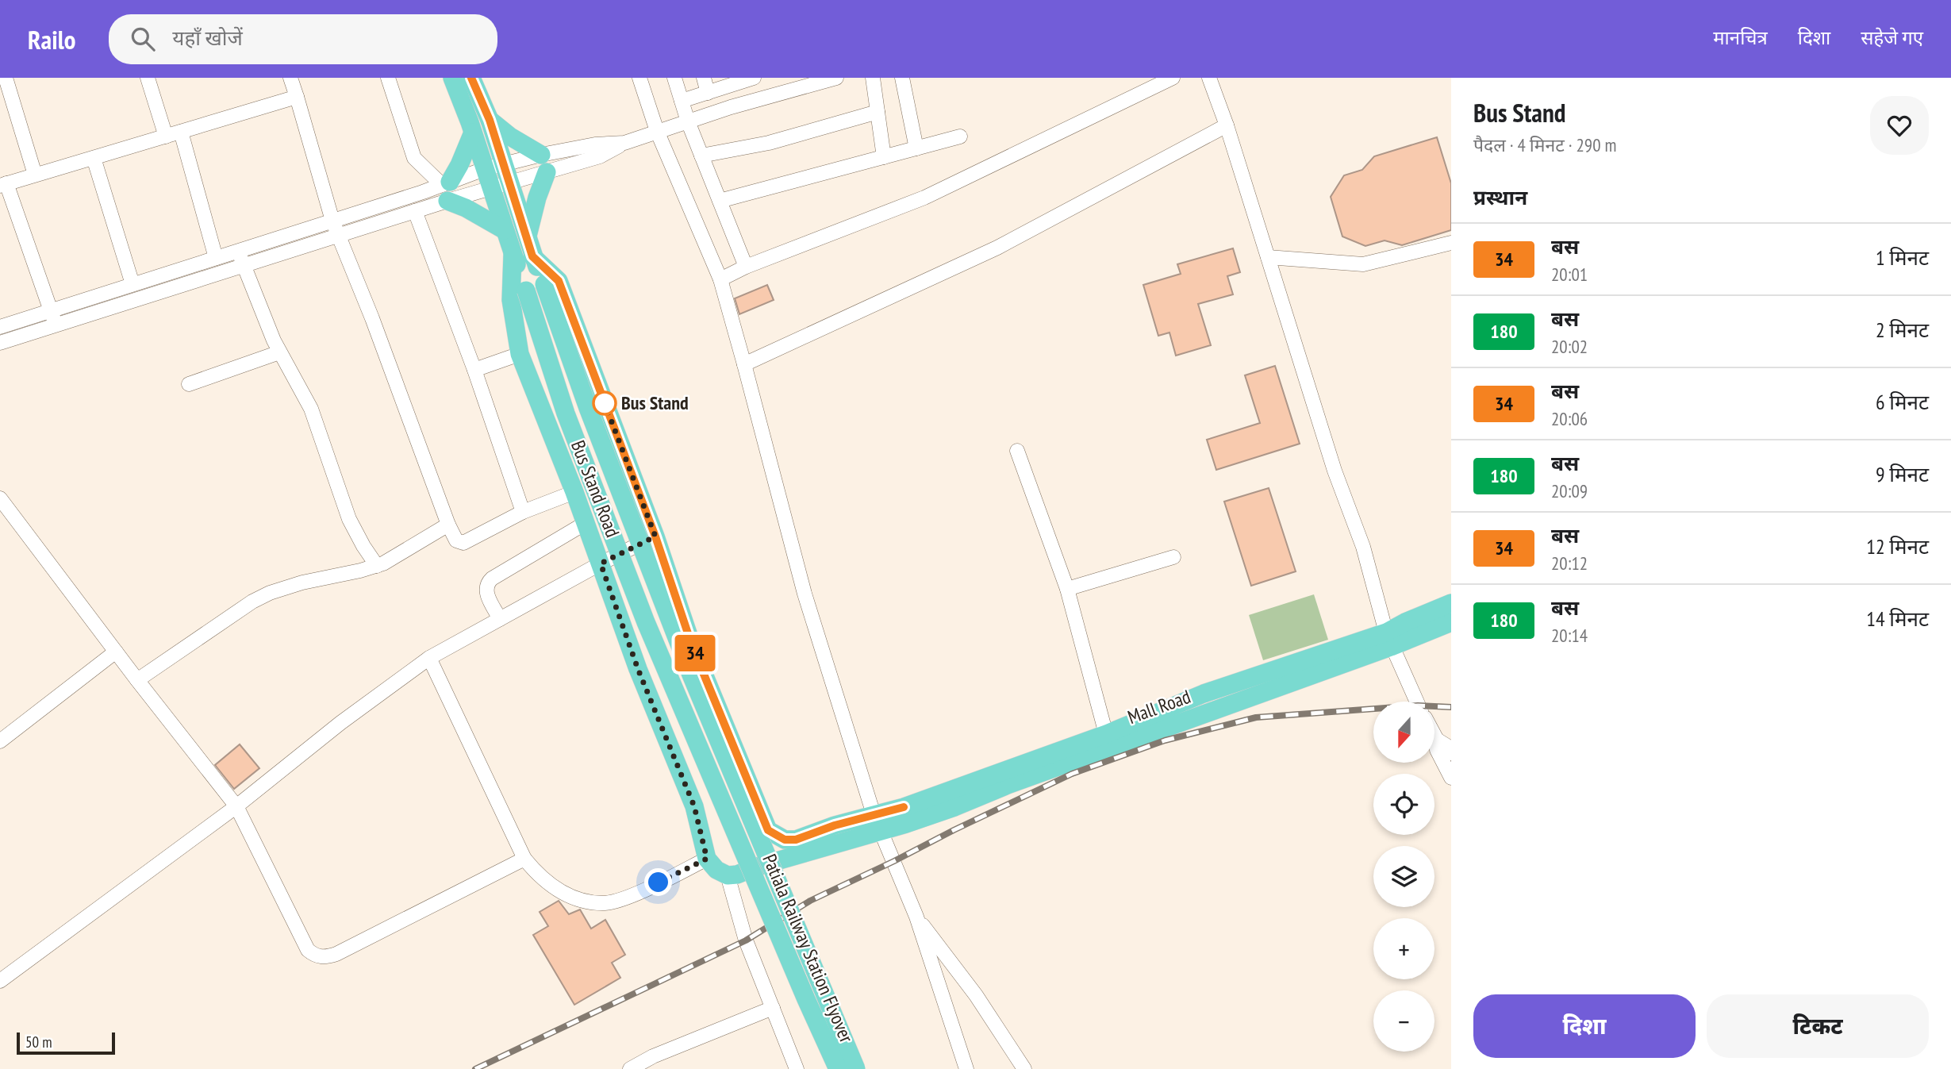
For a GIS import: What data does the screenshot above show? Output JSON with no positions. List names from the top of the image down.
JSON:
{
  "streets": {
    "main road": ["Bus Stand Road", "Mall Road", "Patiala Railway Station Flyover"]
  },
  "crossings": [
    ["Bus Stand Road", "Mall Road"],
    ["Bus Stand Road", "Patiala Railway Station Flyover"]
  ],
  "places": ["Bus Stand"],
  "lines": ["bus line 34"],
  "scale_bar": "50 m",
  "north": "bottom",
  "page": {
    "header": "Railo",
    "search": "यहाँ खोजें",
    "nav": ["मानचित्र", "दिशा", "सहेजे गए"],
    "on_map": "34",
    "heading": [
      ["Bus Stand", "पैदल · 4 मिनट · 290 m"],
      "प्रस्थान"
    ],
    "list": [
      {
        "mark": "34",
        "name": "बस",
        "note": "20:01",
        "value": "1 मिनट"
      },
      {
        "mark": "180",
        "name": "बस",
        "note": "20:02",
        "value": "2 मिनट"
      },
      {
        "mark": "34",
        "name": "बस",
        "note": "20:06",
        "value": "6 मिनट"
      },
      {
        "mark": "180",
        "name": "बस",
        "note": "20:09",
        "value": "9 मिनट"
      },
      {
        "mark": "34",
        "name": "बस",
        "note": "20:12",
        "value": "12 मिनट"
      },
      {
        "mark": "180",
        "name": "बस",
        "note": "20:14",
        "value": "14 मिनट"
      }
    ],
    "map_buttons": ["+", "−"],
    "buttons": ["दिशा", "टिकट"],
    "scale": "50 m"
  }
}
